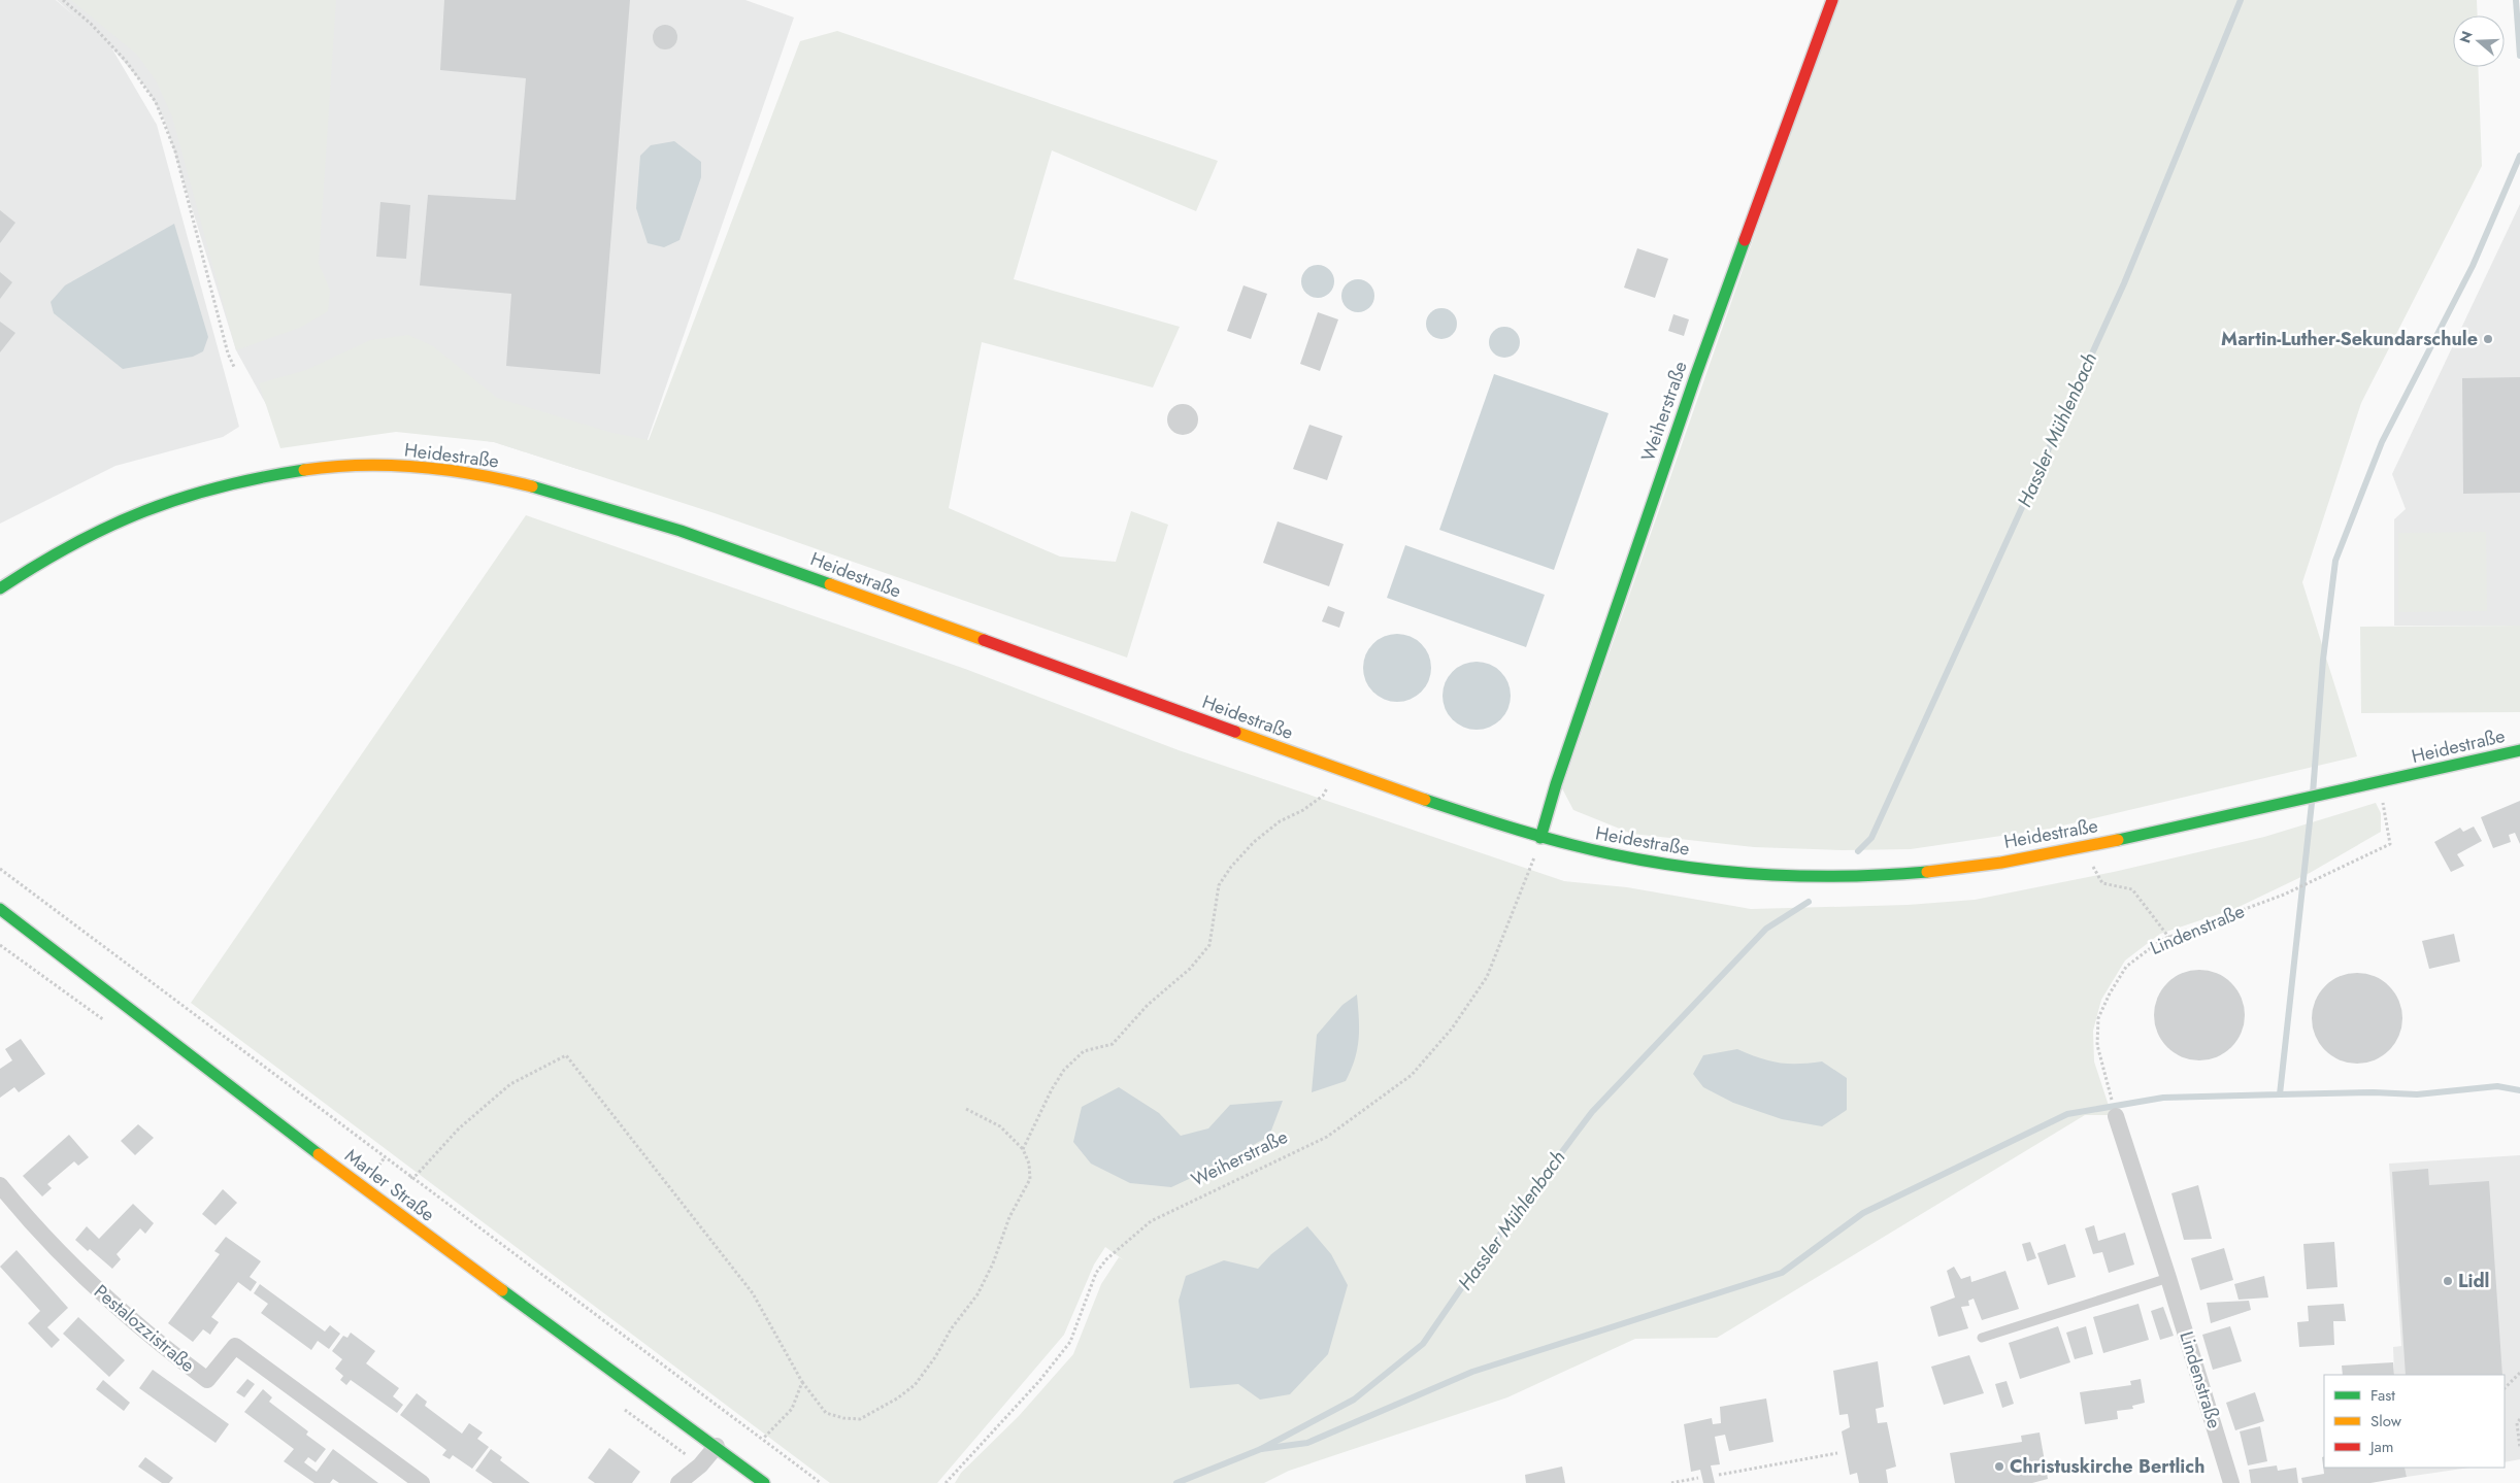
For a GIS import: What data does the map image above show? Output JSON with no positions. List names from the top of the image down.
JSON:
{
  "streets": {
    "main road": ["Weiherstraße", "Heidestraße", "Marler Straße"],
    "street": ["Lindenstraße", "Pestalozzistraße"]
  },
  "crossings": [
    ["Weiherstraße", "Heidestraße"],
    ["Heidestraße", "Lindenstraße"]
  ],
  "water": ["Hassler Mühlenbach"],
  "places": ["Martin-Luther-Sekundarschule", "Lidl", "Christuskirche Bertlich"],
  "legend": ["Fast", "Slow", "Jam"],
  "north": "left"
}
